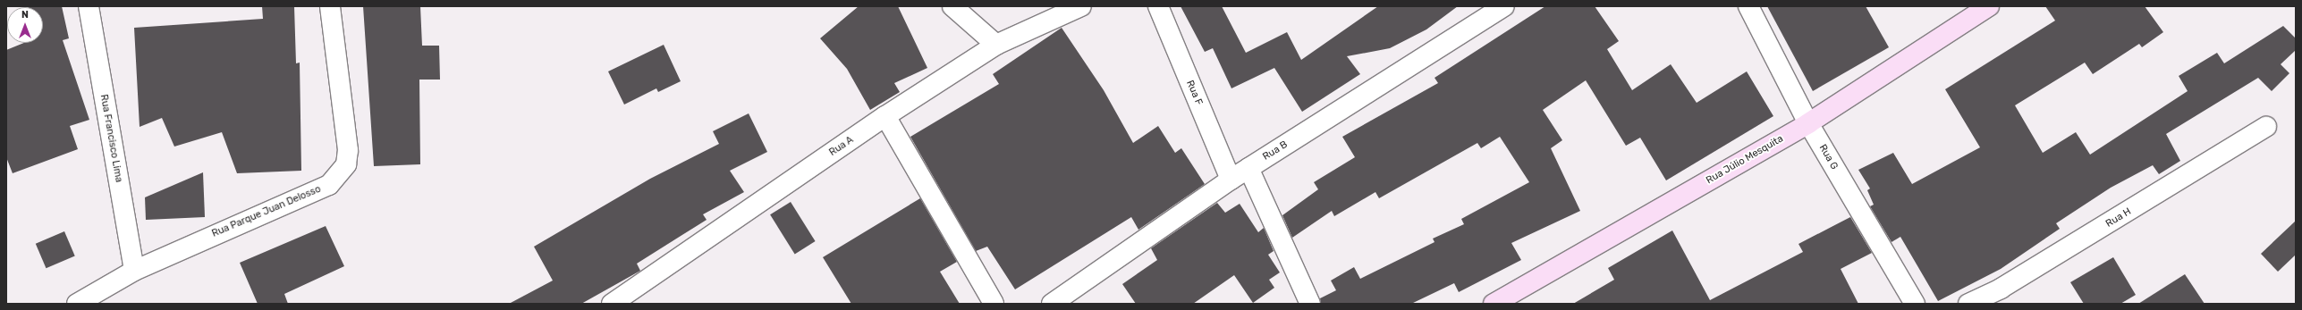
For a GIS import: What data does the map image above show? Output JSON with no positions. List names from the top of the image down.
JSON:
{
  "streets": {
    "street": [
      "Rua F",
      "Rua Francisco Lima",
      "Rua A",
      "Rua B",
      "Rua G",
      "Rua Júlio Mesquita",
      "Rua Parque Juan Delosso",
      "Rua H"
    ]
  },
  "crossings": [
    ["Rua F", "Rua B"],
    ["Rua Francisco Lima", "Rua Parque Juan Delosso"],
    ["Rua G", "Rua Júlio Mesquita"]
  ],
  "north": "top"
}
